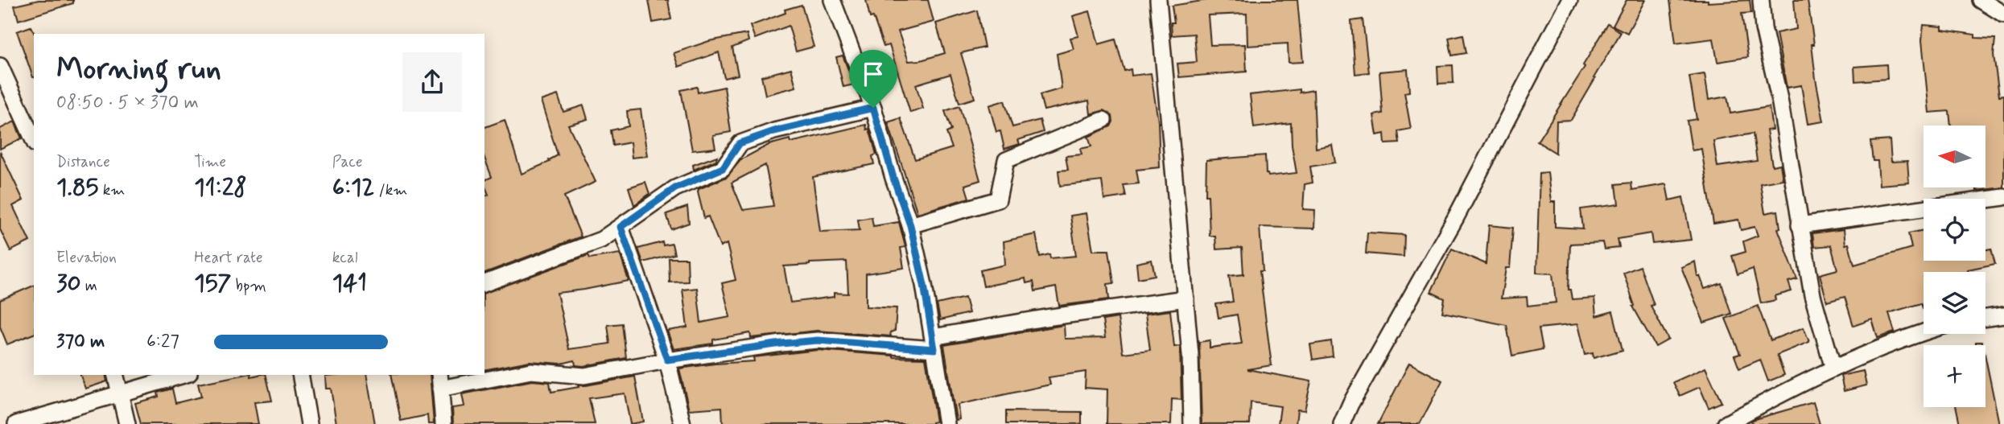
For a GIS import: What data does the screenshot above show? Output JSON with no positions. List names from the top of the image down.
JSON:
{
  "north": "left",
  "page": {
    "heading": ["Morning run", "08:50 · 5 × 370 m"],
    "map_buttons": "+",
    "stats": [
      ["Distance", "1.85 km"],
      ["Time", "11:28"],
      ["Pace", "6:12 /km"],
      ["Elevation", "30 m"],
      ["Heart rate", "157 bpm"],
      ["kcal", "141"]
    ],
    "list": [
      {
        "name": "370 m",
        "note": "6:27"
      }
    ]
  }
}
